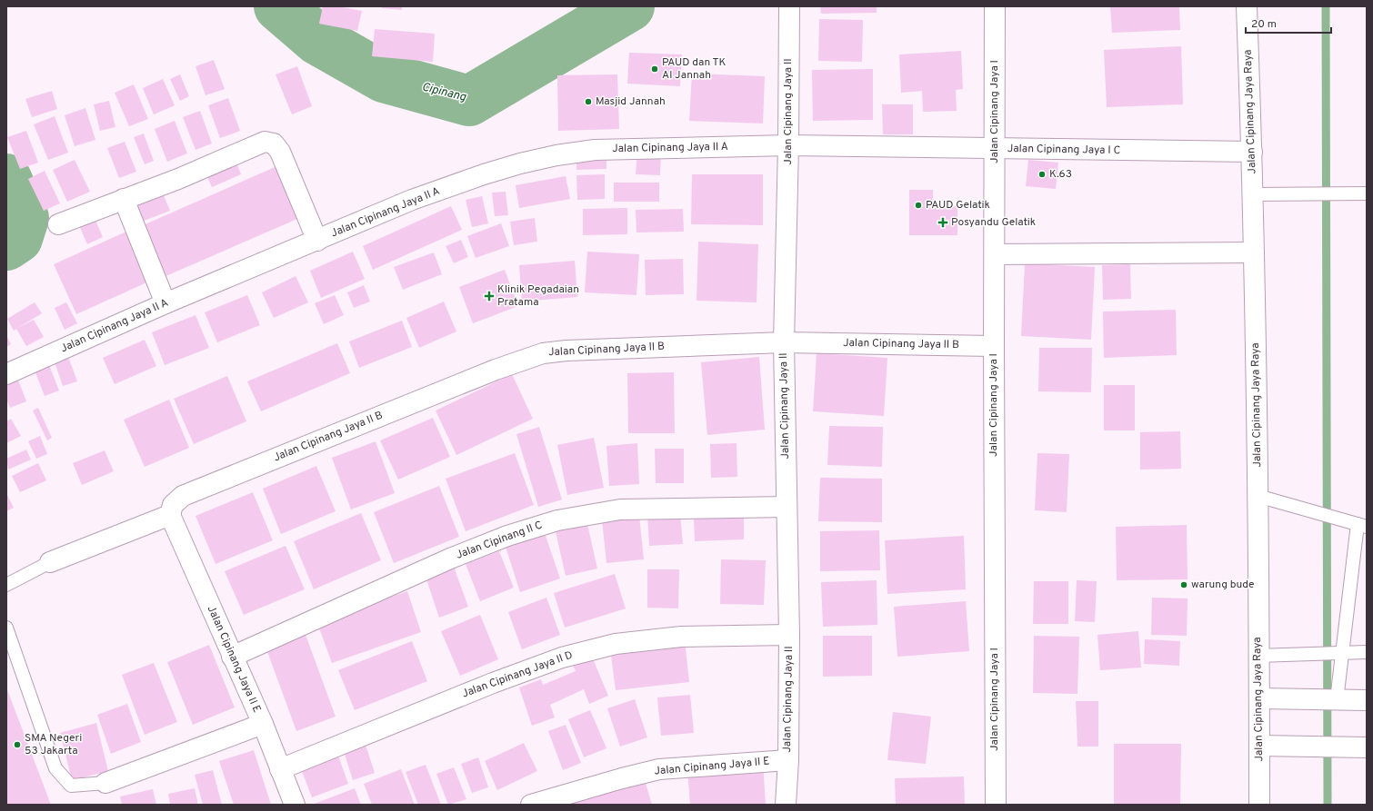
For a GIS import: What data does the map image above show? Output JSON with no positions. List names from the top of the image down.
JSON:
{
  "streets": {
    "street": [
      "Jalan Cipinang Jaya II",
      "Jalan Cipinang Jaya I",
      "Jalan Cipinang Jaya Raya",
      "Jalan Cipinang Jaya II A",
      "Jalan Cipinang Jaya I C",
      "Jalan Cipinang Jaya II B",
      "Jalan Cipinang II C",
      "Jalan Cipinang Jaya II E",
      "Jalan Cipinang Jaya II D"
    ]
  },
  "crossings": [
    ["Jalan Cipinang Jaya II", "Jalan Cipinang Jaya II A"],
    ["Jalan Cipinang Jaya II", "Jalan Cipinang Jaya I C"],
    ["Jalan Cipinang Jaya II", "Jalan Cipinang Jaya II B"],
    ["Jalan Cipinang Jaya II", "Jalan Cipinang II C"],
    ["Jalan Cipinang Jaya II", "Jalan Cipinang Jaya II E"],
    ["Jalan Cipinang Jaya II", "Jalan Cipinang Jaya II D"],
    ["Jalan Cipinang Jaya I", "Jalan Cipinang Jaya I C"],
    ["Jalan Cipinang Jaya I", "Jalan Cipinang Jaya II B"],
    ["Jalan Cipinang Jaya Raya", "Jalan Cipinang Jaya I C"],
    ["Jalan Cipinang Jaya II A", "Jalan Cipinang Jaya I C"],
    ["Jalan Cipinang Jaya II B", "Jalan Cipinang Jaya II E"],
    ["Jalan Cipinang II C", "Jalan Cipinang Jaya II E"],
    ["Jalan Cipinang Jaya II E", "Jalan Cipinang Jaya II D"]
  ],
  "water": ["Cipinang"],
  "places": {
    "other": [
      "PAUD dan TK Al Jannah",
      "Masjid Jannah",
      "K.63",
      "PAUD Gelatik",
      "warung bude",
      "SMA Negeri 53 Jakarta"
    ],
    "health": ["Posyandu Gelatik", "Klinik Pegadaian Pratama"]
  },
  "scale_bar": "20 m"
}
